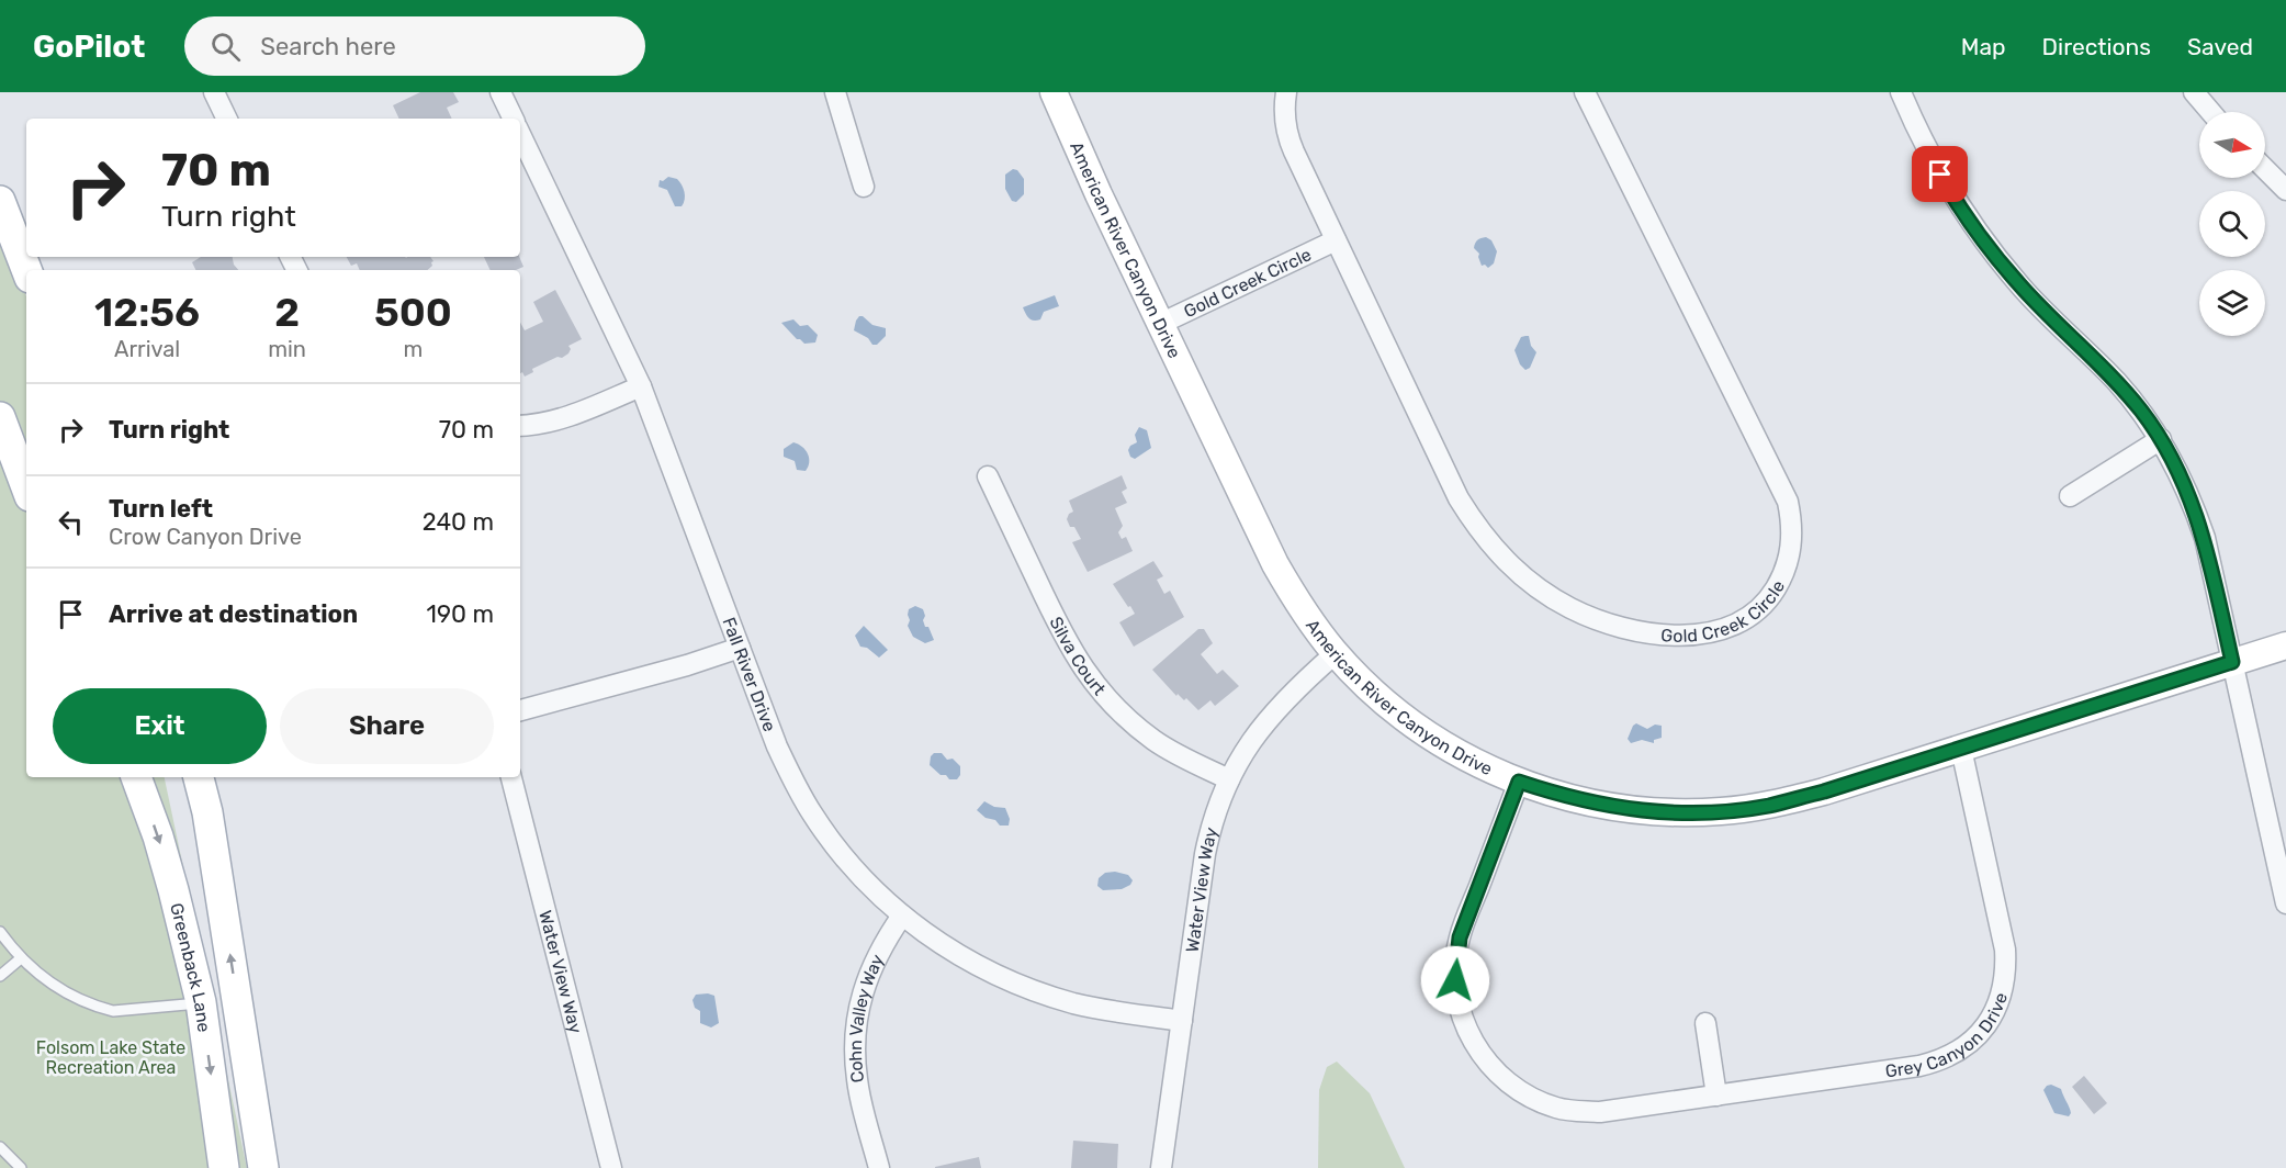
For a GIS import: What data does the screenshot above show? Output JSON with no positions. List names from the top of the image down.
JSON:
{
  "streets": {
    "main road": ["American River Canyon Drive", "Greenback Lane"],
    "street": [
      "Gold Creek Circle",
      "Silva Court",
      "Fall River Drive",
      "Water View Way",
      "Cohn Valley Way",
      "Grey Canyon Drive"
    ]
  },
  "crossings": [
    ["American River Canyon Drive", "Gold Creek Circle"],
    ["American River Canyon Drive", "Water View Way"],
    ["American River Canyon Drive", "Grey Canyon Drive"],
    ["Silva Court", "Water View Way"],
    ["Fall River Drive", "Water View Way"],
    ["Fall River Drive", "Cohn Valley Way"]
  ],
  "parks": ["Folsom Lake State Recreation Area"],
  "north": "right",
  "page": {
    "header": "GoPilot",
    "search": "Search here",
    "nav": ["Map", "Directions", "Saved"],
    "turn": ["70 m", "Turn right"],
    "eta": [
      "12:56",
      "Arrival",
      "2",
      "min",
      "500",
      "m"
    ],
    "list": [
      {
        "name": "Turn right",
        "value": "70 m"
      },
      {
        "name": "Turn left",
        "note": "Crow Canyon Drive",
        "value": "240 m"
      },
      {
        "name": "Arrive at destination",
        "value": "190 m"
      }
    ],
    "buttons": ["Exit", "Share"]
  }
}
